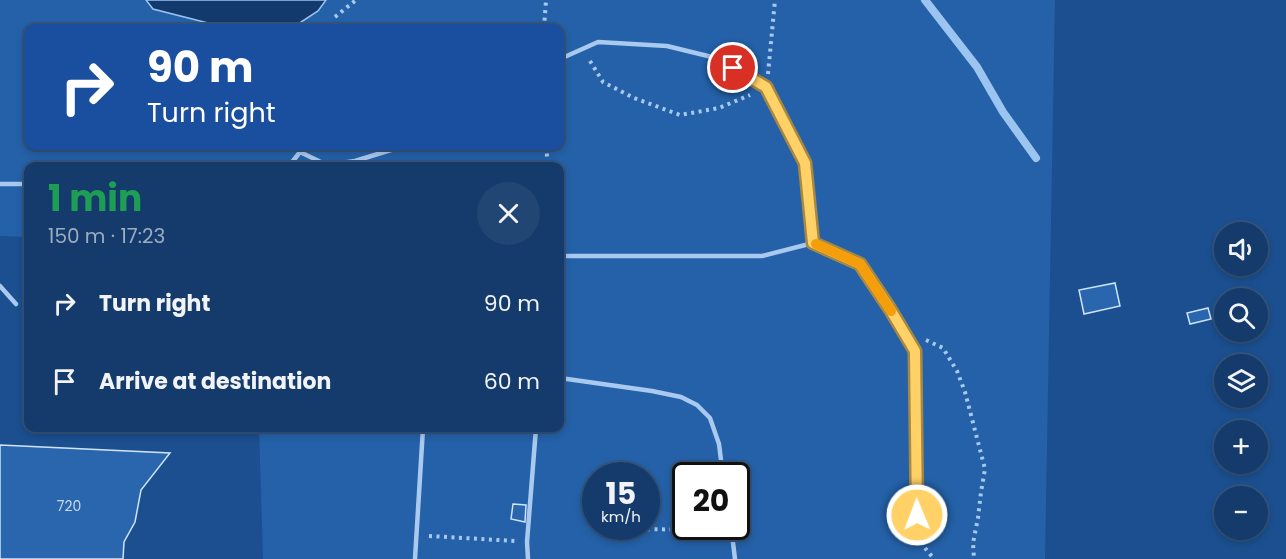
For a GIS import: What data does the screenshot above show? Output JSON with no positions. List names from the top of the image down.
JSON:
{
  "house_numbers": ["720"],
  "page": {
    "turn": ["90 m", "Turn right"],
    "heading": ["1 min", "150 m · 17:23"],
    "map_buttons": ["+", "−"],
    "list": [
      {
        "name": "Turn right",
        "value": "90 m"
      },
      {
        "name": "Arrive at destination",
        "value": "60 m"
      }
    ],
    "speed": "15 km/h",
    "limit": "20"
  }
}
